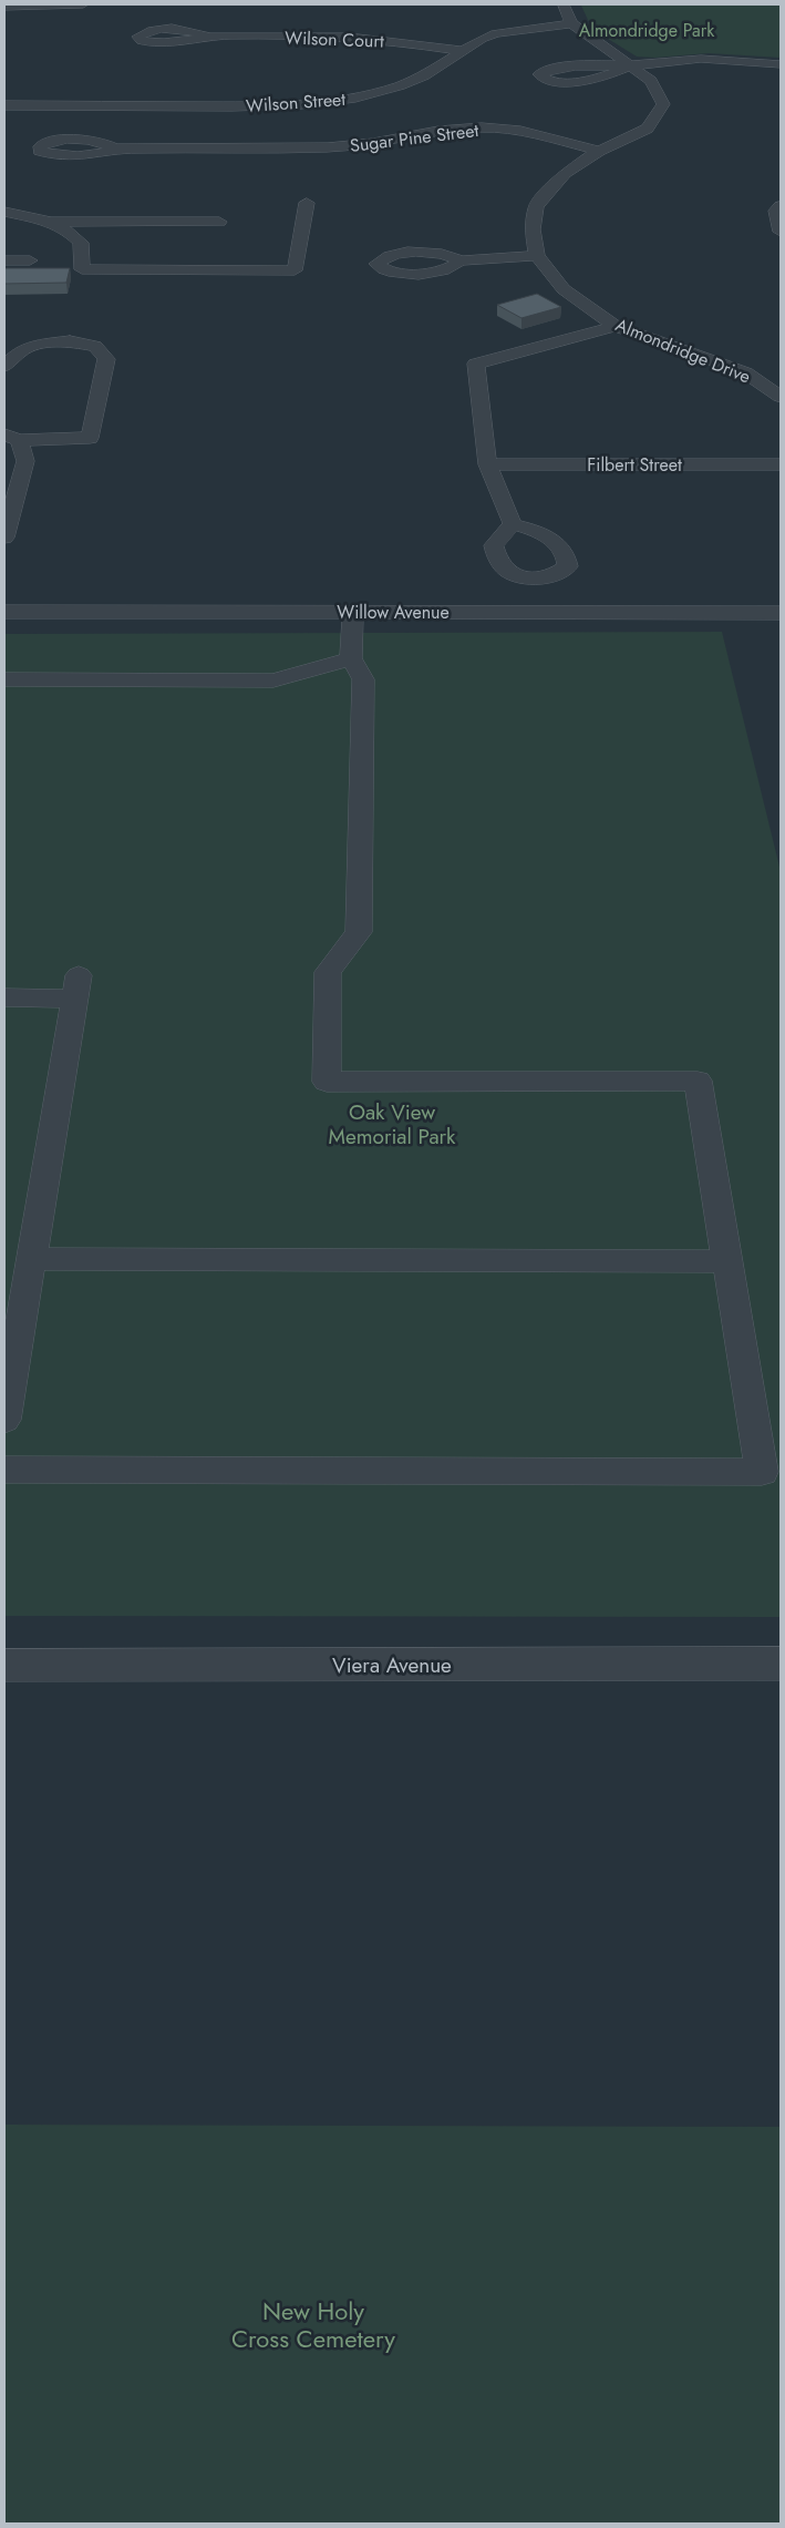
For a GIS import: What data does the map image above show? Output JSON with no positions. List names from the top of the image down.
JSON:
{
  "streets": {
    "street": [
      "Wilson Court",
      "Wilson Street",
      "Sugar Pine Street",
      "Almondridge Drive",
      "Filbert Street",
      "Willow Avenue",
      "Viera Avenue"
    ]
  },
  "crossings": [
    ["Wilson Court", "Wilson Street"],
    ["Wilson Street", "Almondridge Drive"],
    ["Sugar Pine Street", "Almondridge Drive"]
  ],
  "parks": ["Almondridge Park", "Oak View Memorial Park", "New Holy Cross Cemetery"]
}
